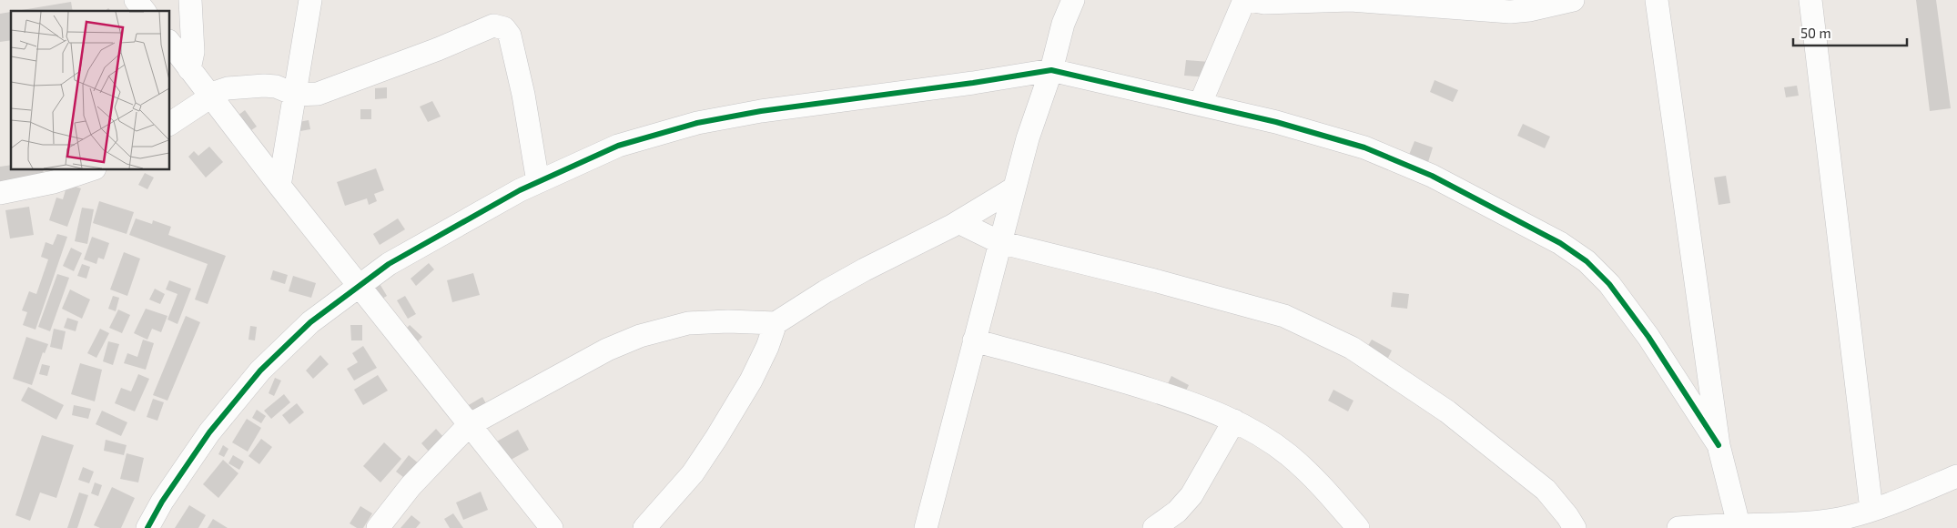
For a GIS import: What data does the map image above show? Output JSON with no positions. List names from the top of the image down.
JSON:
{
  "scale_bar": "50 m"
}
